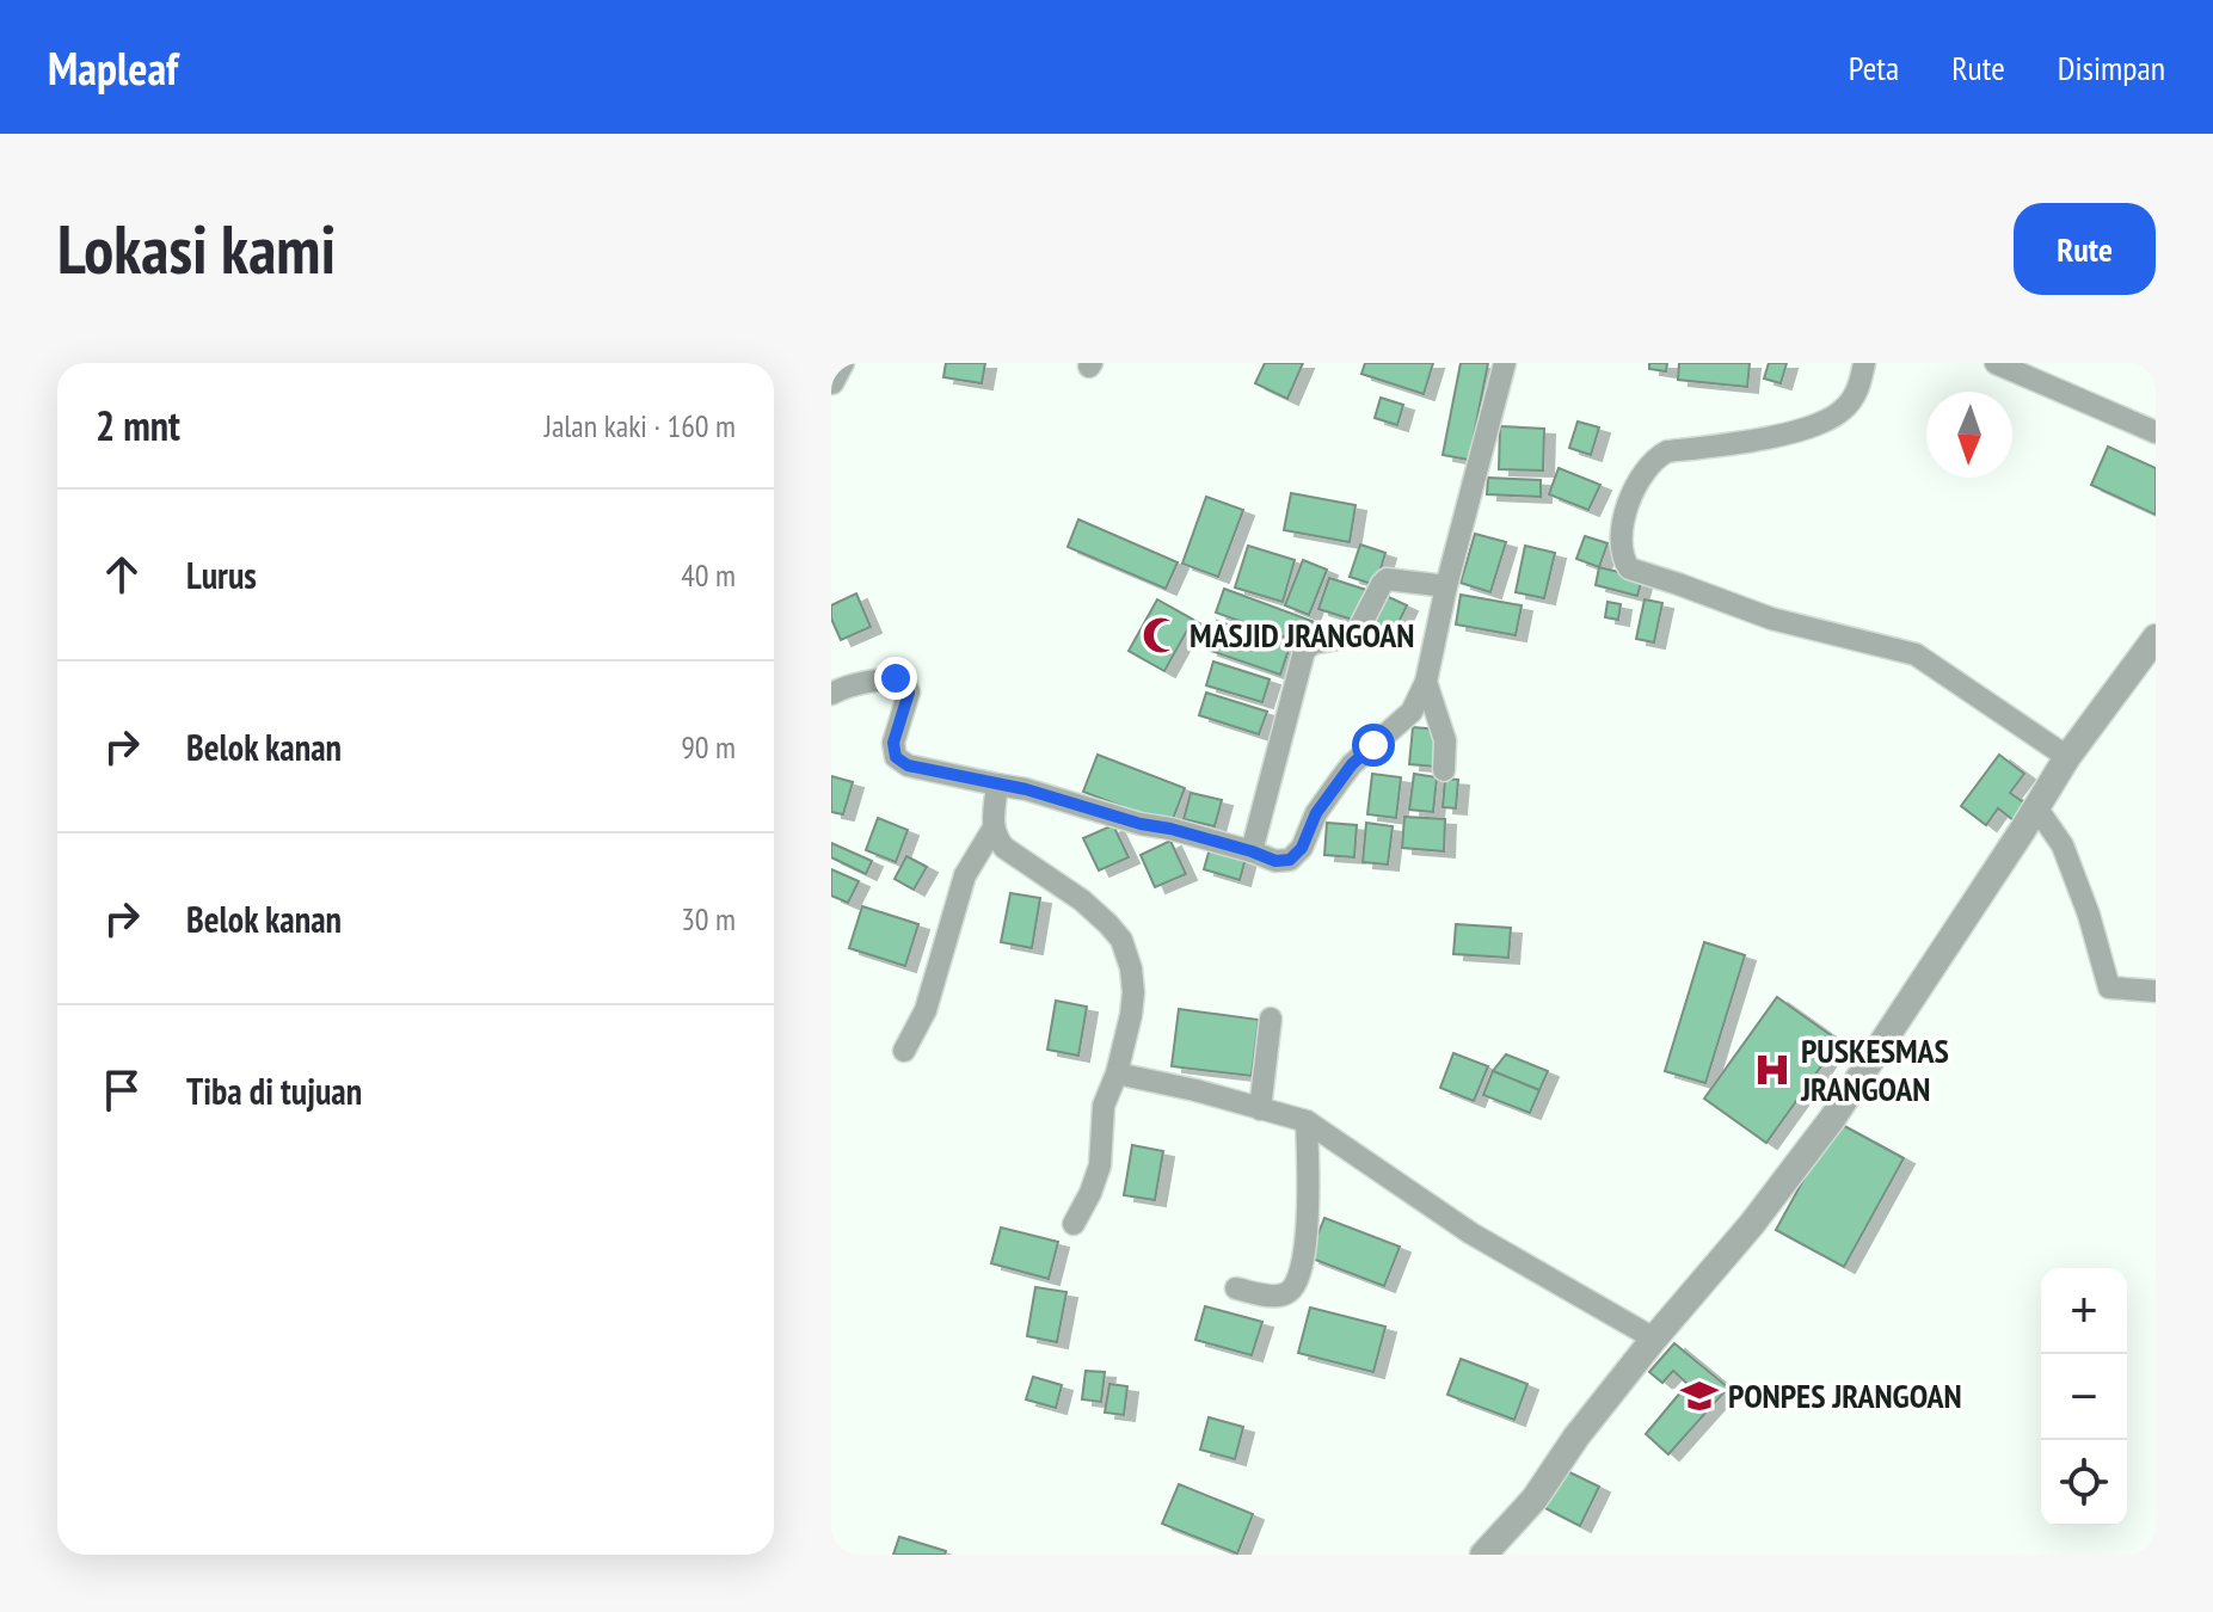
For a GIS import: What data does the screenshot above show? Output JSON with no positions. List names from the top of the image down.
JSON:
{
  "places": {
    "mosque": ["MASJID JRANGOAN"],
    "hospital": ["PUSKESMAS JRANGOAN"],
    "school or university": ["PONPES JRANGOAN"]
  },
  "north": "bottom",
  "page": {
    "header": "Mapleaf",
    "nav": ["Peta", "Rute", "Disimpan"],
    "buttons": "Rute",
    "title": "Lokasi kami",
    "heading": ["2 mnt", "Jalan kaki · 160 m"],
    "list": [
      ["Lurus", "40 m"],
      ["Belok kanan", "90 m"],
      ["Belok kanan", "30 m"],
      "Tiba di tujuan"
    ],
    "map_buttons": ["+", "−"]
  }
}
